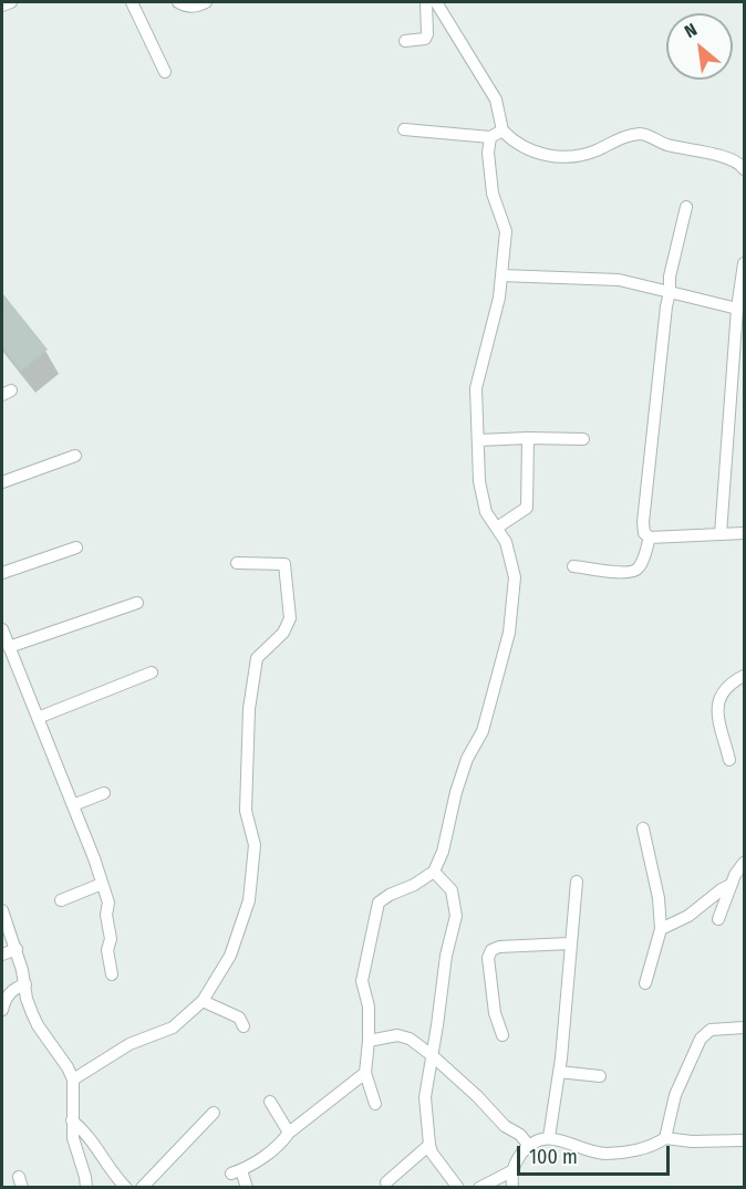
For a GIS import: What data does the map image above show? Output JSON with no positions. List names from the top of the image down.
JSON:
{
  "scale_bar": "100 m",
  "north": "top left"
}
